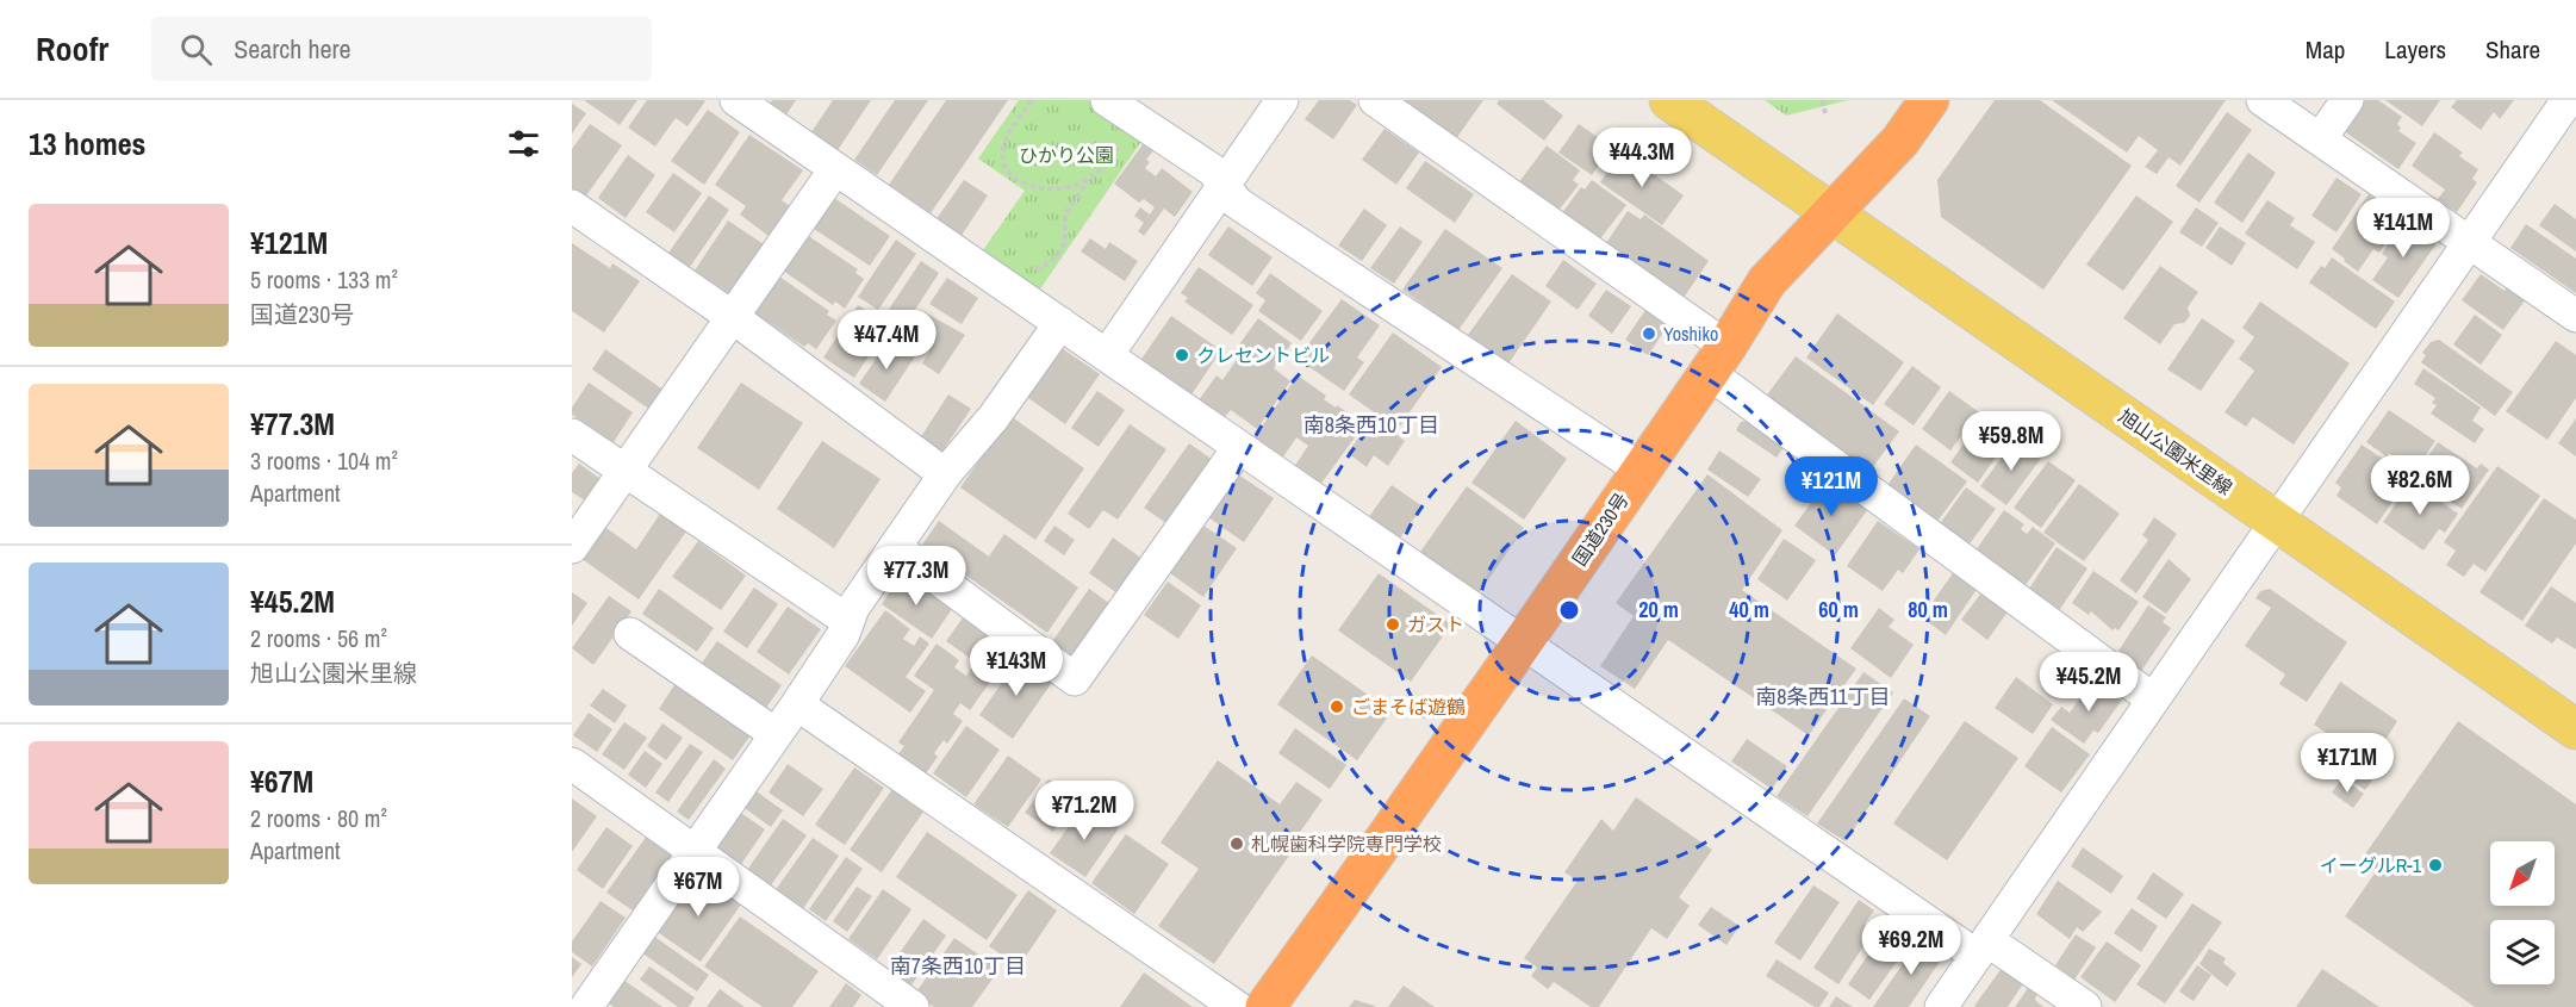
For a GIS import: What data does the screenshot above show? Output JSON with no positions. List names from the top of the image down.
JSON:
{
  "streets": {
    "highway": ["国道230号"],
    "main road": ["旭山公園米里線"]
  },
  "crossings": [
    ["旭山公園米里線", "国道230号"]
  ],
  "districts": ["南8条西10丁目", "南8条西11丁目", "南7条西10丁目"],
  "parks": ["ひかり公園"],
  "places": [
    "Yoshiko",
    "クレセントビル",
    "ガスト",
    "ごまそば遊鶴",
    "札幌歯科学院専門学校",
    "イーグルR-1"
  ],
  "north": "bottom left",
  "page": {
    "header": "Roofr",
    "search": "Search here",
    "nav": ["Map", "Layers", "Share"],
    "heading": "13 homes",
    "price": [
      "¥44.3M",
      "¥141M",
      "¥47.4M",
      "¥59.8M",
      "¥82.6M",
      "¥121M",
      "¥77.3M",
      "¥143M",
      "¥45.2M",
      "¥171M",
      "¥71.2M",
      "¥67M",
      "¥69.2M"
    ],
    "list": [
      {
        "name": "¥121M",
        "note": "5 rooms · 133 m² · 国道230号"
      },
      {
        "name": "¥77.3M",
        "note": "3 rooms · 104 m² · Apartment"
      },
      {
        "name": "¥45.2M",
        "note": "2 rooms · 56 m² · 旭山公園米里線"
      },
      {
        "name": "¥67M",
        "note": "2 rooms · 80 m² · Apartment"
      }
    ]
  },
  "rings": [
    "20 m",
    "40 m",
    "60 m",
    "80 m"
  ]
}
